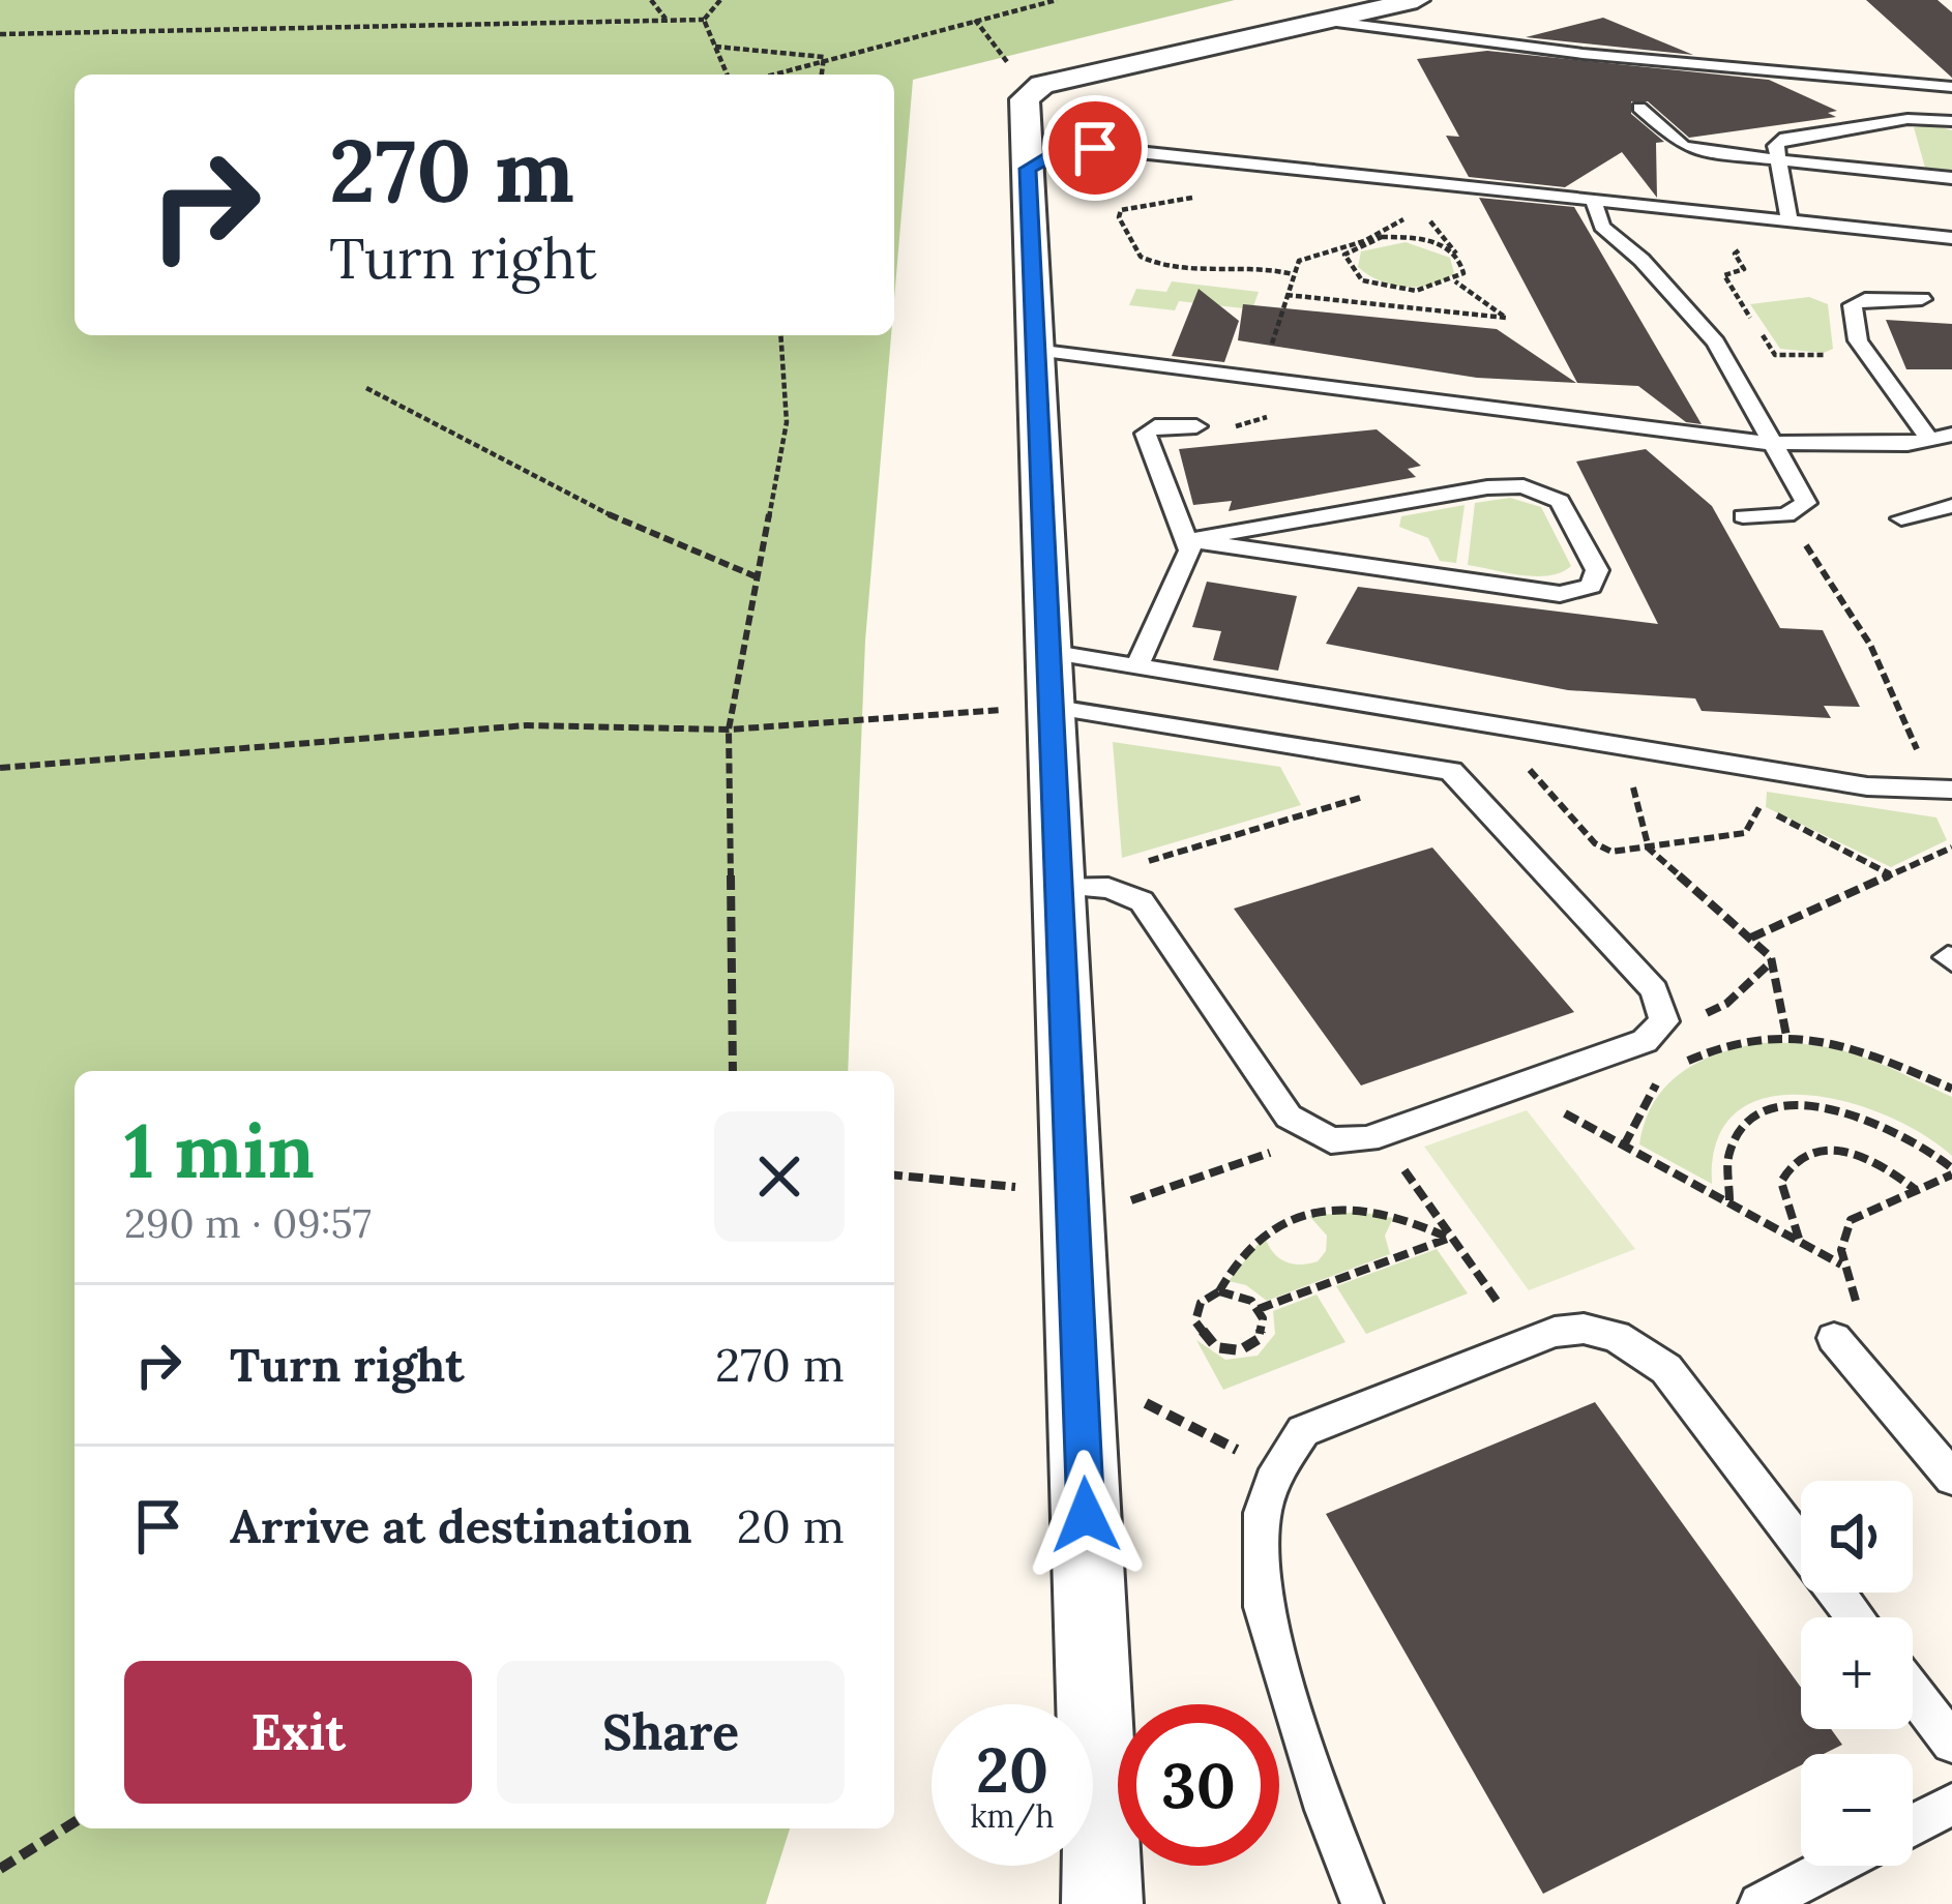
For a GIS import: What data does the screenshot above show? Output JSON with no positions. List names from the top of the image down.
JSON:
{
  "page": {
    "turn": ["270 m", "Turn right"],
    "heading": ["1 min", "290 m · 09:57"],
    "list": [
      {
        "name": "Turn right",
        "value": "270 m"
      },
      {
        "name": "Arrive at destination",
        "value": "20 m"
      }
    ],
    "map_buttons": ["+", "−"],
    "buttons": ["Exit", "Share"],
    "speed": "20 km/h",
    "limit": "30"
  }
}
